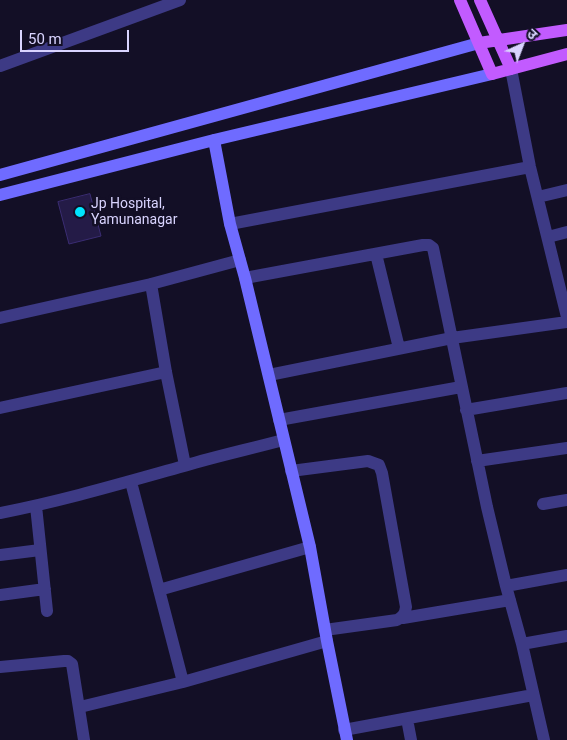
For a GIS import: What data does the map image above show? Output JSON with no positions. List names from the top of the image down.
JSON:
{
  "places": ["Jp Hospital, Yamunanagar"],
  "scale_bar": "50 m",
  "north": "top right"
}
